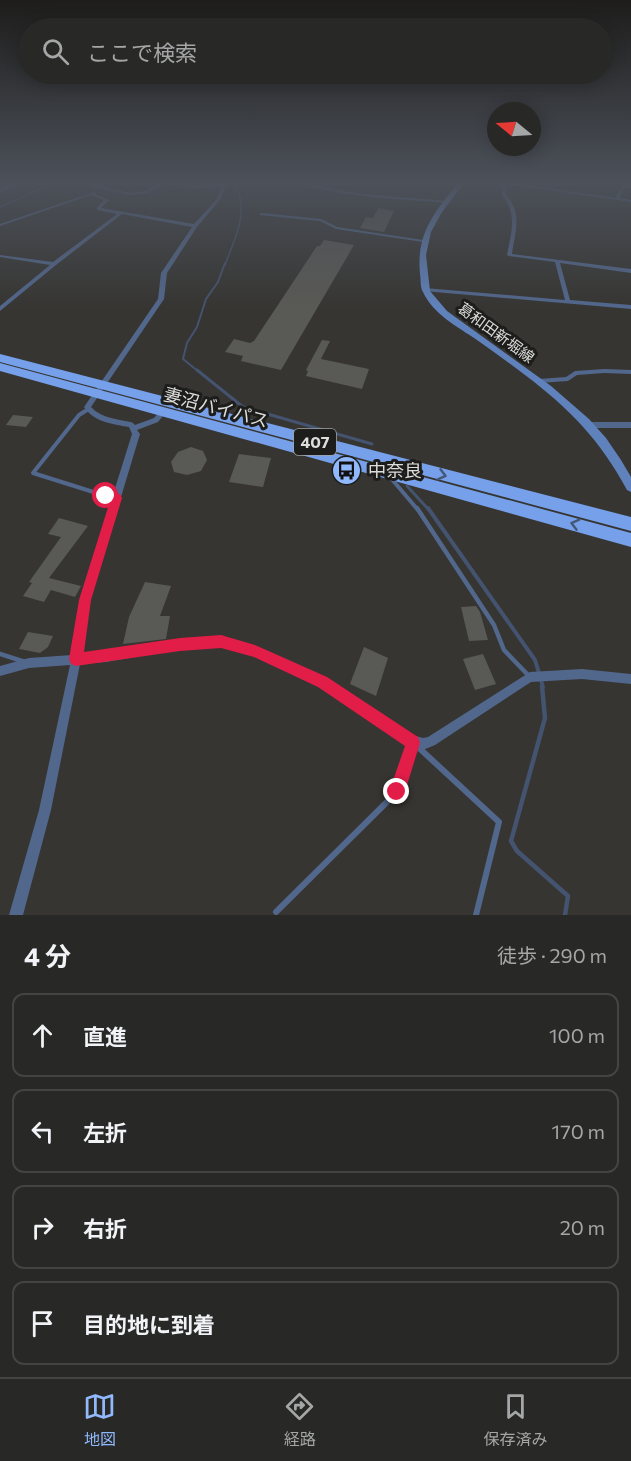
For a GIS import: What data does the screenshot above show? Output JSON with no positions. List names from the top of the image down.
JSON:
{
  "streets": {
    "highway": ["妻沼バイパス", "407"],
    "main road": ["葛和田新堀線"]
  },
  "places": {
    "bus stop": ["中奈良"]
  },
  "north": "left",
  "page": {
    "search": "ここで検索",
    "heading": ["4 分", "徒歩 · 290 m"],
    "list": [
      ["直進", "100 m"],
      ["左折", "170 m"],
      ["右折", "20 m"],
      "目的地に到着"
    ],
    "nav": ["地図", "経路", "保存済み"]
  }
}
